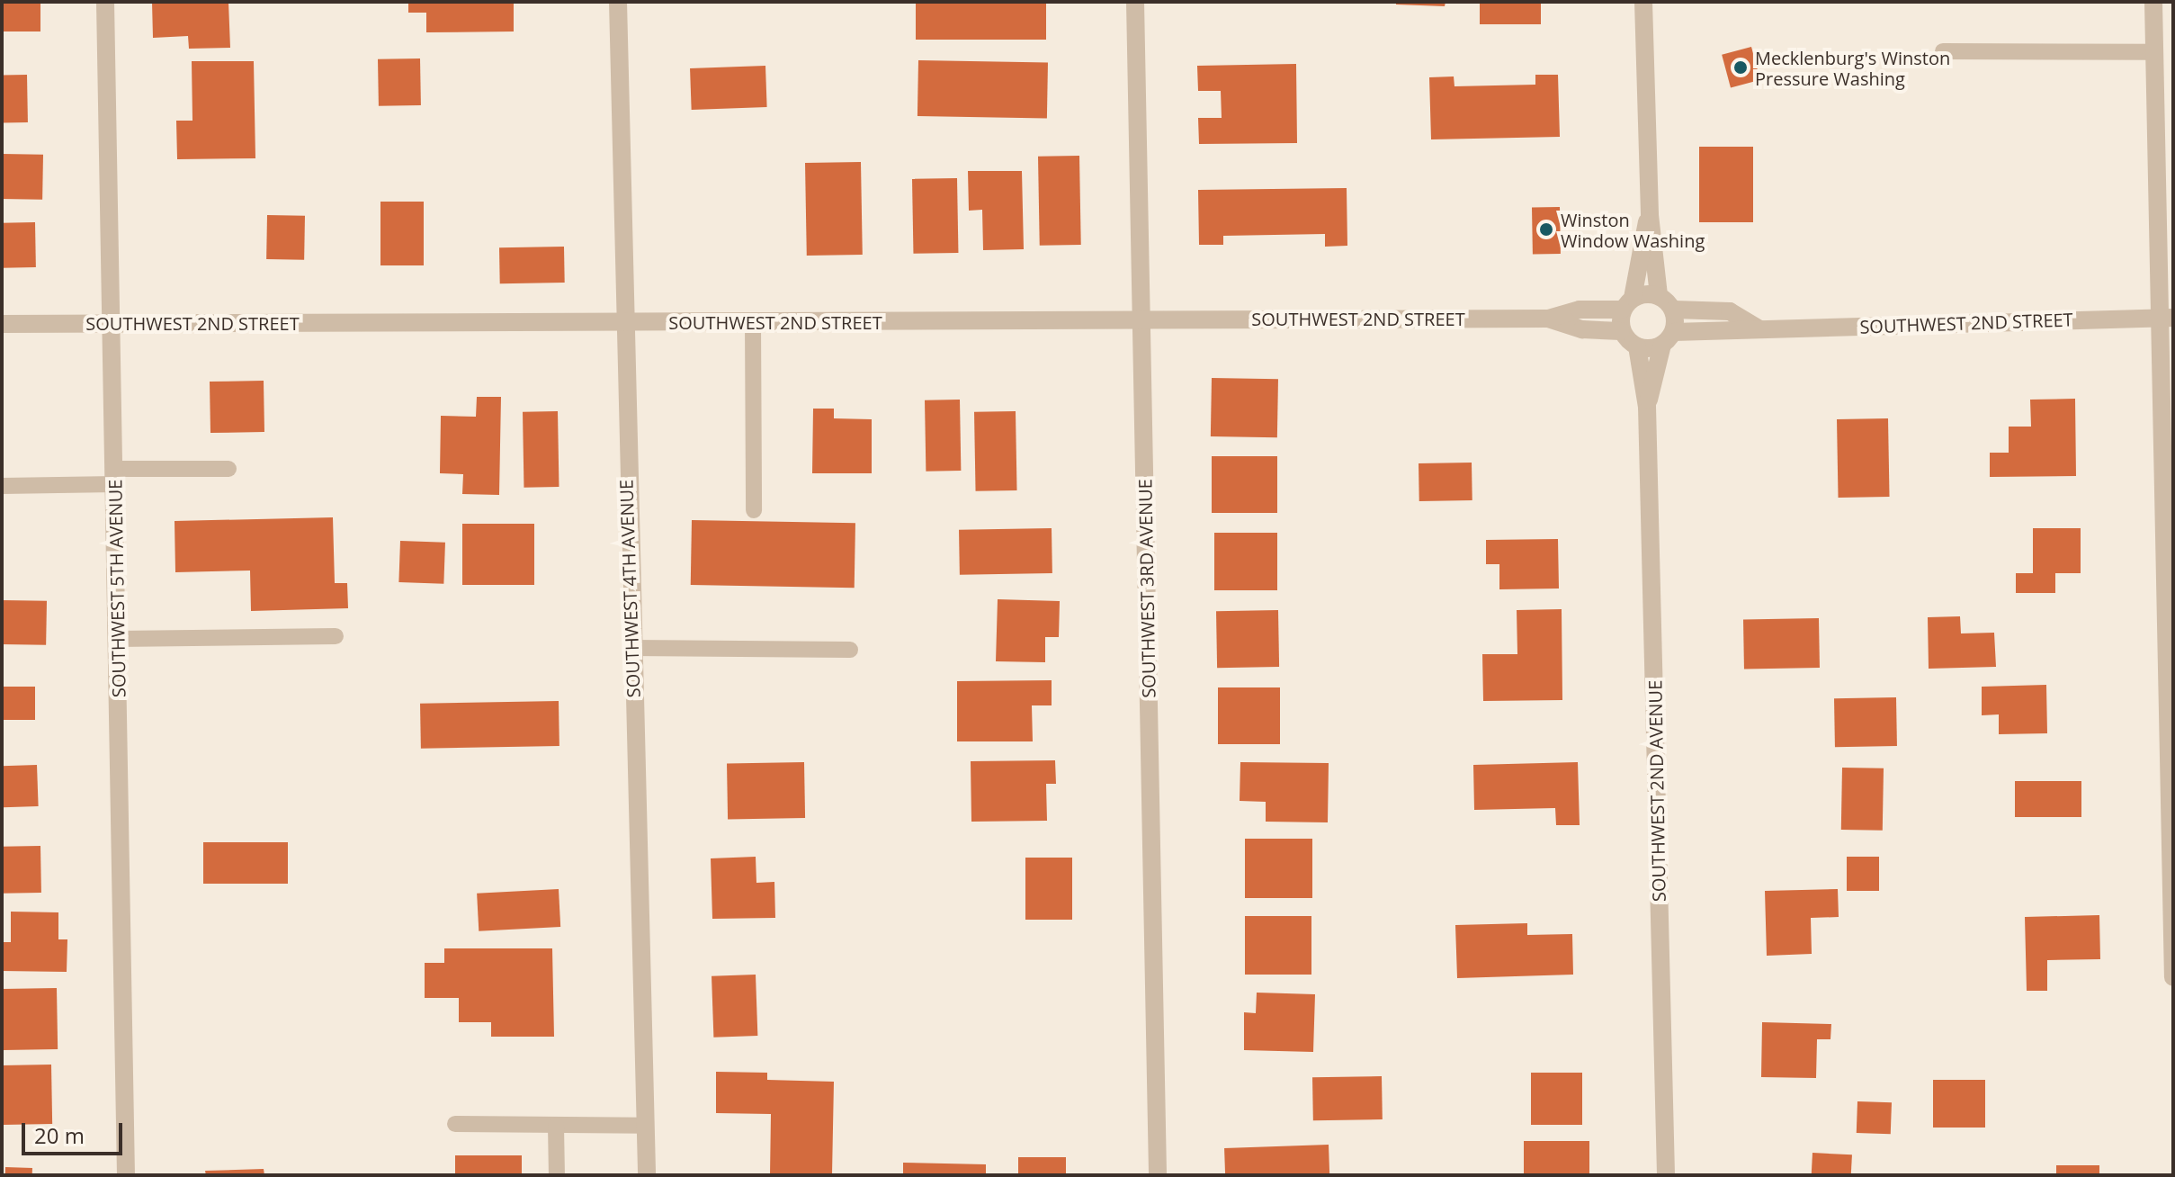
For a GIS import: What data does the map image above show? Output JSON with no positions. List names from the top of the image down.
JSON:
{
  "streets": {
    "street": [
      "SOUTHWEST 2ND STREET",
      "SOUTHWEST 5TH AVENUE",
      "SOUTHWEST 4TH AVENUE",
      "SOUTHWEST 3RD AVENUE",
      "SOUTHWEST 2ND AVENUE"
    ]
  },
  "crossings": [
    ["SOUTHWEST 2ND STREET", "SOUTHWEST 5TH AVENUE"],
    ["SOUTHWEST 2ND STREET", "SOUTHWEST 4TH AVENUE"],
    ["SOUTHWEST 2ND STREET", "SOUTHWEST 3RD AVENUE"],
    ["SOUTHWEST 2ND STREET", "SOUTHWEST 2ND AVENUE"]
  ],
  "places": ["Mecklenburg's Winston Pressure Washing", "Winston Window Washing"],
  "scale_bar": "20 m"
}
